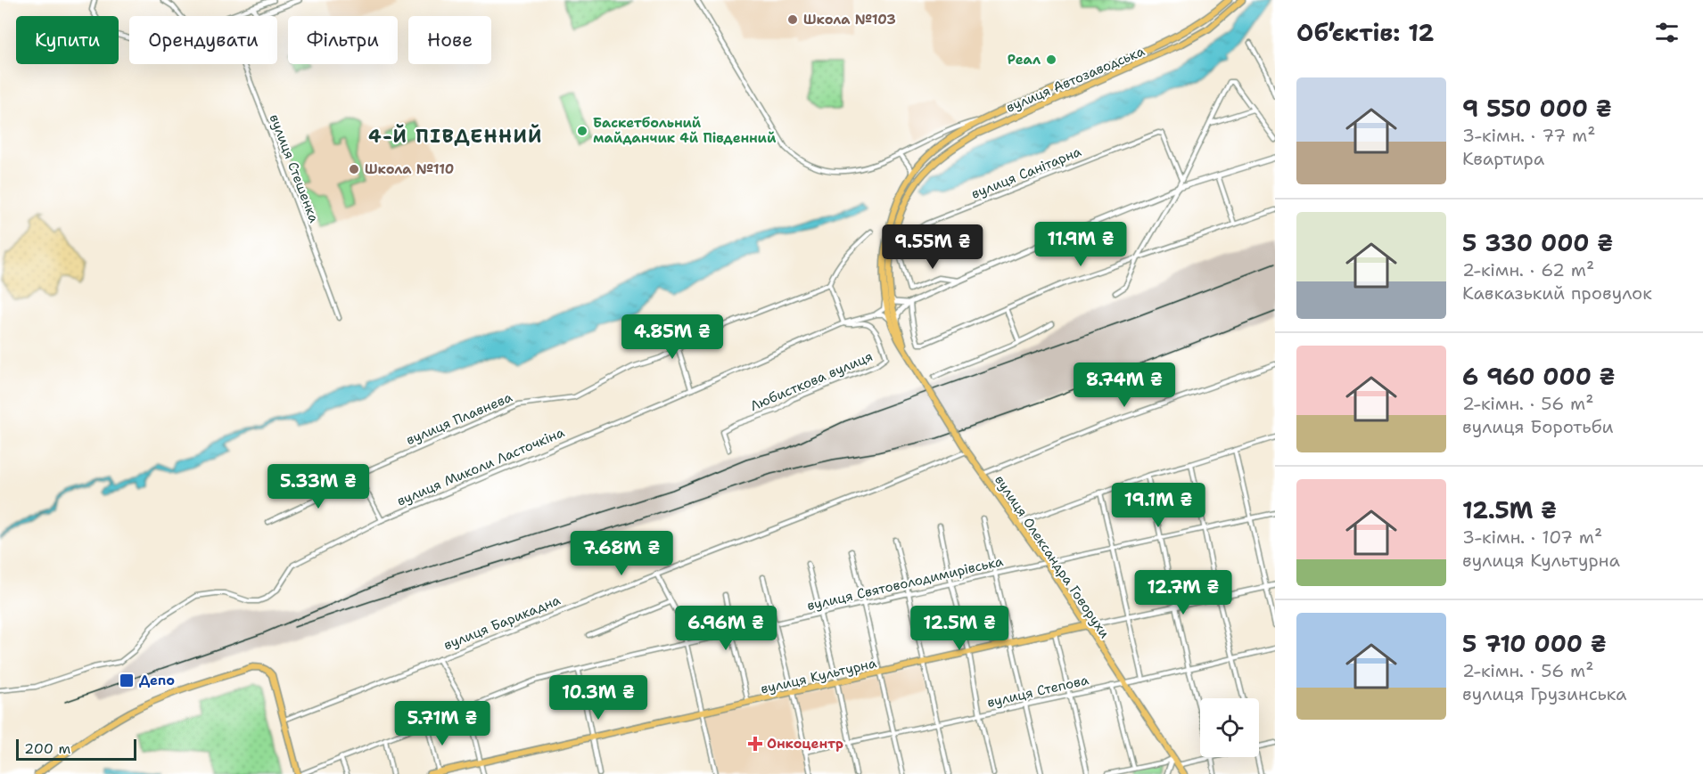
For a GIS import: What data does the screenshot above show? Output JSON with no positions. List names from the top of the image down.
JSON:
{
  "streets": {
    "main road": ["вулиця Автозаводська", "вулиця Олександра Говорухи", "вулиця Культурна"],
    "street": [
      "вулиця Стешенка",
      "вулиця Санітарна",
      "Любисткова вулиця",
      "вулиця Плавнева",
      "вулиця Миколи Ласточкіна",
      "вулиця Святоволодимирівська",
      "вулиця Барикадна",
      "вулиця Степова"
    ]
  },
  "crossings": [
    ["вулиця Автозаводська", "вулиця Олександра Говорухи"],
    ["Любисткова вулиця", "вулиця Миколи Ласточкіна"],
    ["вулиця Олександра Говорухи", "вулиця Святоволодимирівська"],
    ["вулиця Олександра Говорухи", "вулиця Барикадна"],
    ["вулиця Олександра Говорухи", "вулиця Культурна"],
    ["вулиця Олександра Говорухи", "вулиця Степова"]
  ],
  "districts": ["4-Й ПІВДЕННИЙ"],
  "places": {
    "other": [
      "Школа №103",
      "Реал",
      "Баскетбольний майданчик 4й Південний",
      "Школа №110"
    ],
    "transit": ["Депо"],
    "health": ["Онкоцентр"]
  },
  "scale_bar": "200 m",
  "page": {
    "heading": "Об’єктів: 12",
    "chip": [
      "Купити",
      "Орендувати",
      "Фільтри",
      "Нове"
    ],
    "list": [
      {
        "name": "9 550 000 ₴",
        "note": "3-кімн. · 77 m² · Квартира"
      },
      {
        "name": "5 330 000 ₴",
        "note": "2-кімн. · 62 m² · Кавказький провулок"
      },
      {
        "name": "6 960 000 ₴",
        "note": "2-кімн. · 56 m² · вулиця Боротьби"
      },
      {
        "name": "12.5M ₴",
        "note": "3-кімн. · 107 m² · вулиця Культурна"
      },
      {
        "name": "5 710 000 ₴",
        "note": "2-кімн. · 56 m² · вулиця Грузинська"
      }
    ],
    "price": [
      "11.9M ₴",
      "9.55M ₴",
      "4.85M ₴",
      "8.74M ₴",
      "5.33M ₴",
      "19.1M ₴",
      "7.68M ₴",
      "12.7M ₴",
      "6.96M ₴",
      "12.5M ₴",
      "10.3M ₴",
      "5.71M ₴"
    ],
    "scale": "200 m"
  }
}
